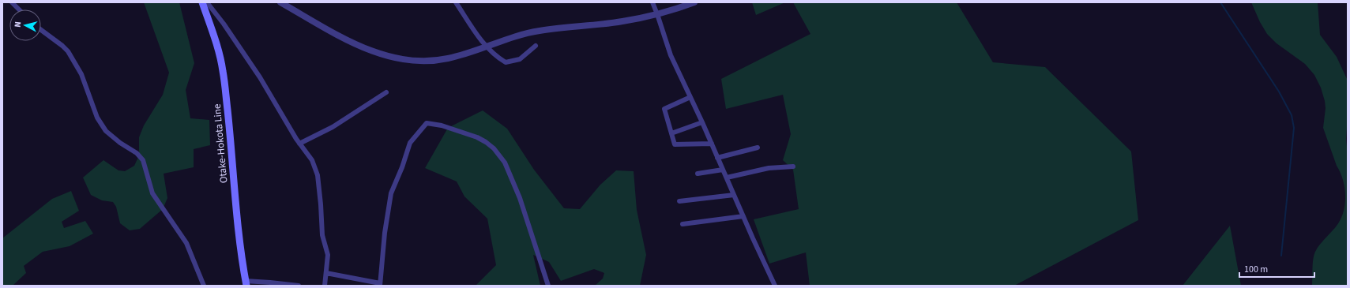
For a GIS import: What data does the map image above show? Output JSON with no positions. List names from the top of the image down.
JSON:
{
  "streets": {
    "main road": ["Otake-Hokota Line"]
  },
  "scale_bar": "100 m",
  "north": "left"
}
